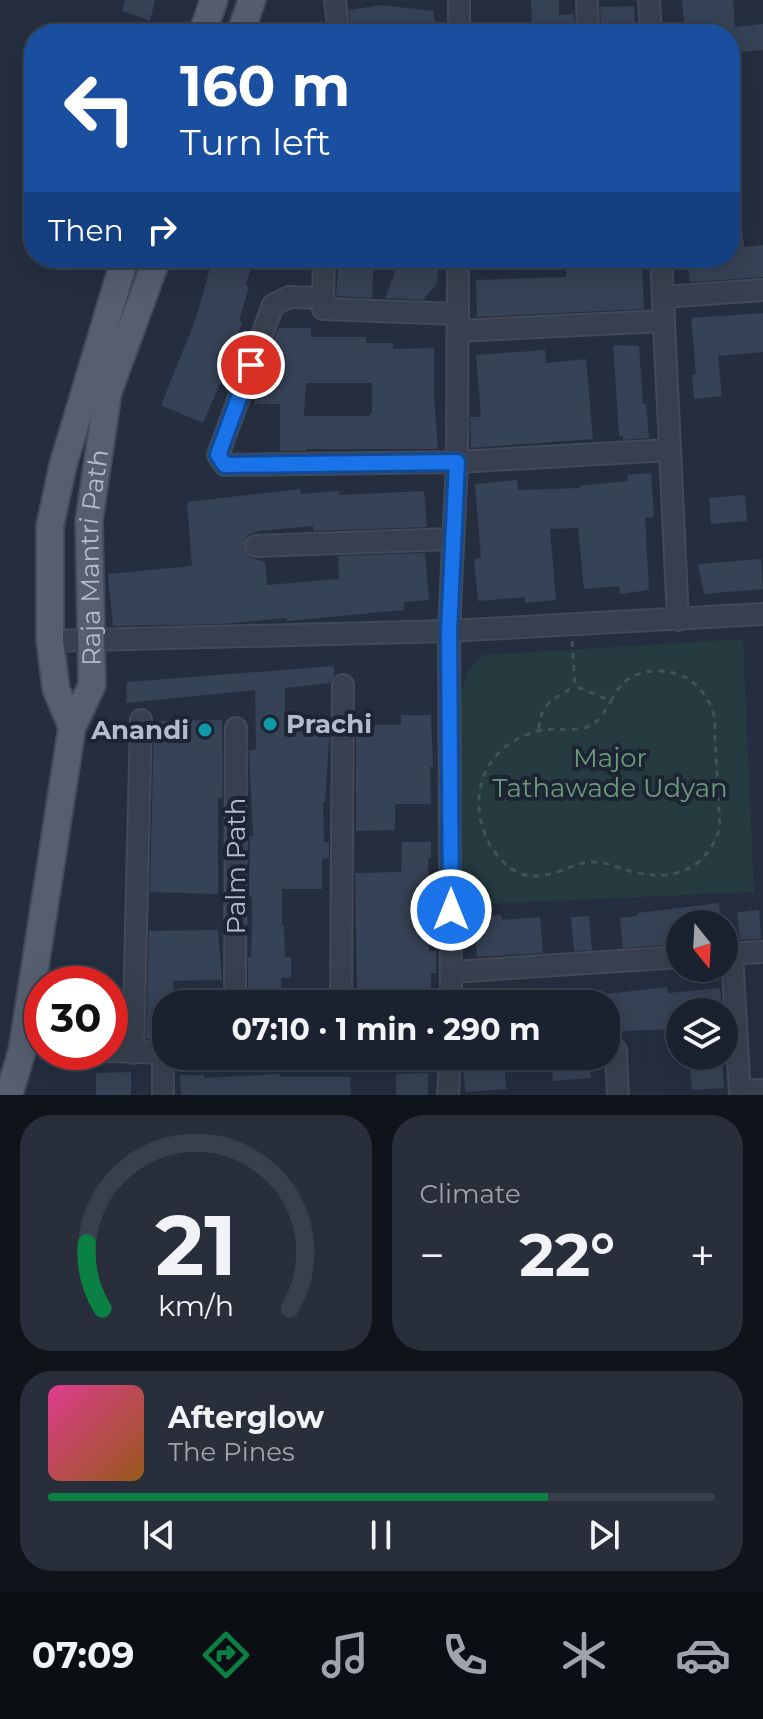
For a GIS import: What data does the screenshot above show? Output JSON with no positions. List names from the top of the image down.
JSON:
{
  "streets": {
    "main road": ["Raja Mantri Path"],
    "street": ["Palm Path"]
  },
  "parks": ["Major Tathawade Udyan"],
  "places": ["Prachi", "Anandi"],
  "north": "bottom",
  "page": {
    "turn": ["160 m", "Turn left"],
    "then": "Then",
    "limit": "30",
    "trip": "07:10 · 1 min · 290 m",
    "tile": "Climate",
    "heat": ["−", "22°", "+"],
    "song": ["Afterglow", "The Pines"],
    "tabs": "07:09",
    "gauge": ["21", "km/h"]
  }
}
